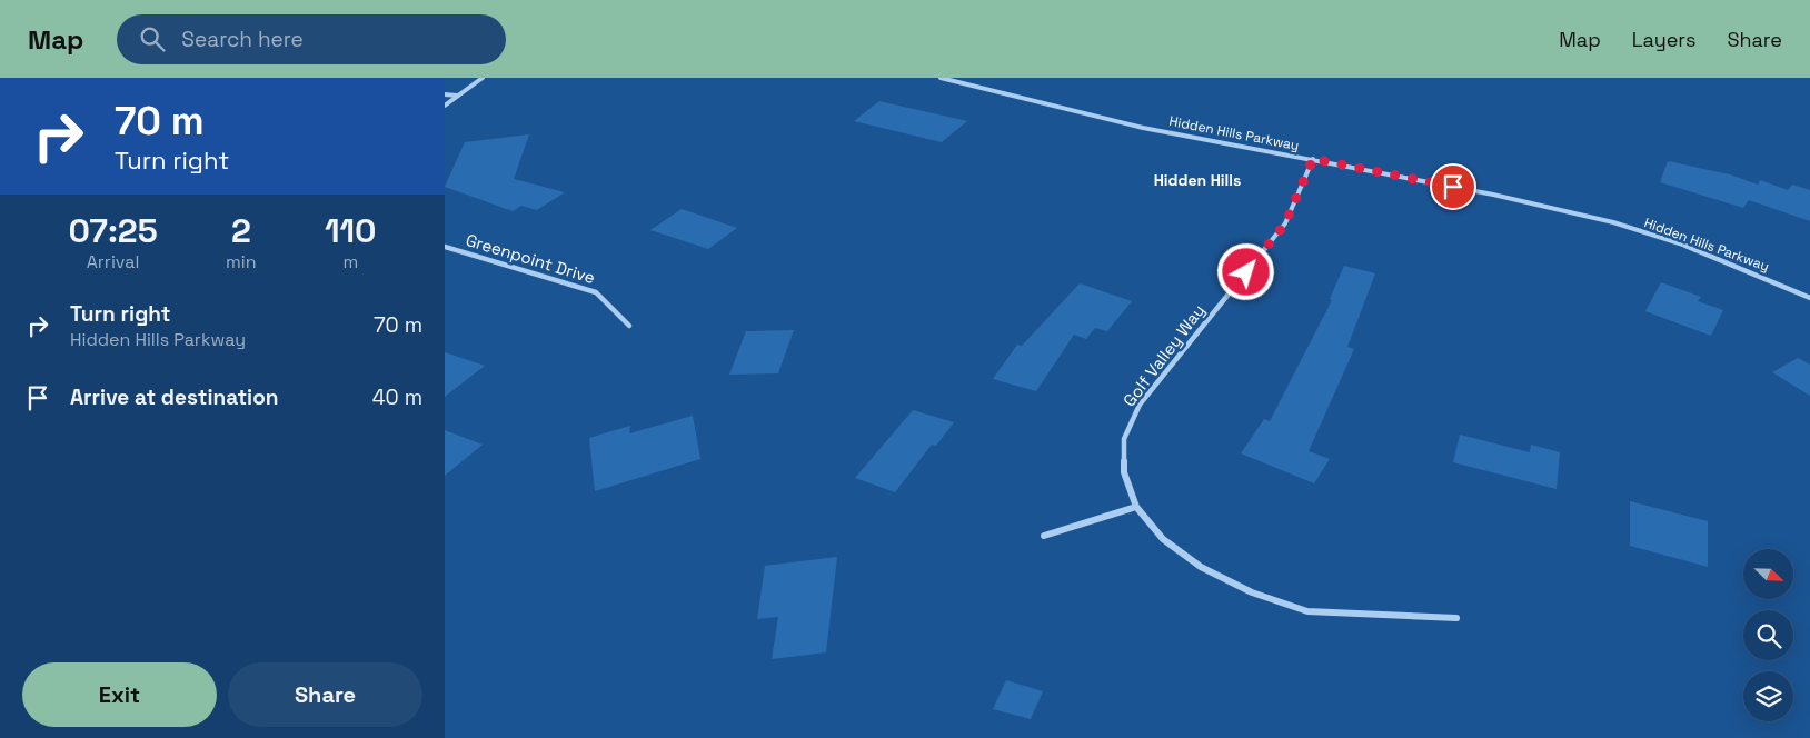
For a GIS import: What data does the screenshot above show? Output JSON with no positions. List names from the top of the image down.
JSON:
{
  "streets": {
    "street": ["Hidden Hills Parkway", "Greenpoint Drive", "Golf Valley Way"]
  },
  "crossings": [
    ["Hidden Hills Parkway", "Golf Valley Way"]
  ],
  "districts": ["Hidden Hills"],
  "north": "bottom right",
  "page": {
    "header": "Map",
    "search": "Search here",
    "nav": ["Map", "Layers", "Share"],
    "turn": ["70 m", "Turn right"],
    "eta": [
      "07:25",
      "Arrival",
      "2",
      "min",
      "110",
      "m"
    ],
    "list": [
      {
        "name": "Turn right",
        "note": "Hidden Hills Parkway",
        "value": "70 m"
      },
      {
        "name": "Arrive at destination",
        "value": "40 m"
      }
    ],
    "buttons": ["Exit", "Share"]
  }
}
